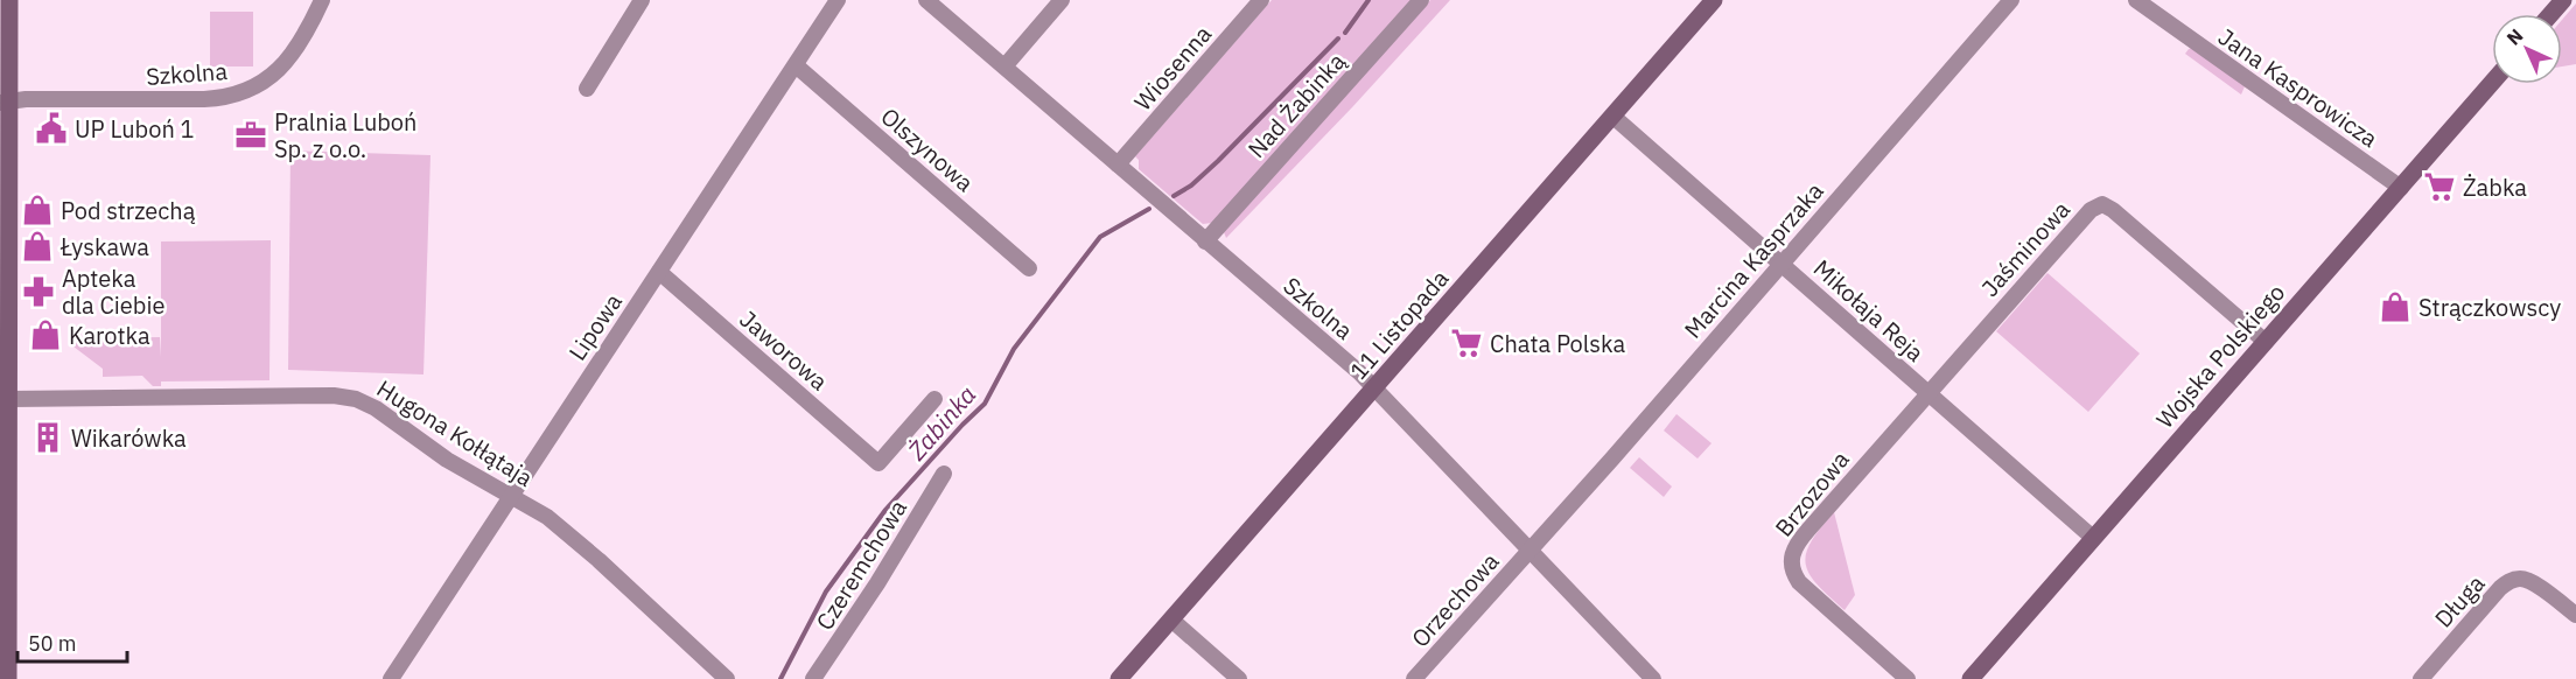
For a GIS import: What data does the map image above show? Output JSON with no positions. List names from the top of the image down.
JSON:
{
  "streets": {
    "street": [
      "Wiosenna",
      "Szkolna",
      "Jana Kasprowicza",
      "Nad Żabinką",
      "Olszynowa",
      "Jaśminowa",
      "Marcina Kasprzaka",
      "Mikołaja Reja",
      "11 Listopada",
      "Lipowa",
      "Jaworowa",
      "Wojska Polskiego",
      "Hugona Kołłątaja",
      "Brzozowa",
      "Czeremchowa",
      "Orzechowa",
      "Długa"
    ]
  },
  "crossings": [
    ["Wiosenna", "Szkolna"],
    ["Szkolna", "Nad Żabinką"],
    ["Szkolna", "Marcina Kasprzaka"],
    ["Szkolna", "11 Listopada"],
    ["Szkolna", "Orzechowa"],
    ["Jana Kasprowicza", "Wojska Polskiego"],
    ["Olszynowa", "Lipowa"],
    ["Jaśminowa", "Mikołaja Reja"],
    ["Jaśminowa", "Wojska Polskiego"],
    ["Jaśminowa", "Brzozowa"],
    ["Marcina Kasprzaka", "Mikołaja Reja"],
    ["Marcina Kasprzaka", "Orzechowa"],
    ["Mikołaja Reja", "11 Listopada"],
    ["Mikołaja Reja", "Wojska Polskiego"],
    ["Mikołaja Reja", "Brzozowa"],
    ["Lipowa", "Jaworowa"],
    ["Lipowa", "Hugona Kołłątaja"]
  ],
  "water": ["Żabinka"],
  "places": {
    "public building": ["UP Luboń 1"],
    "office": ["Pralnia Luboń Sp. z o.o."],
    "supermarket": ["Żabka", "Chata Polska"],
    "shop": [
      "Pod strzechą",
      "Łyskawa",
      "Strączkowscy",
      "Karotka"
    ],
    "pharmacy": ["Apteka dla Ciebie"],
    "building": ["Wikarówka"]
  },
  "scale_bar": "50 m",
  "north": "top left"
}
